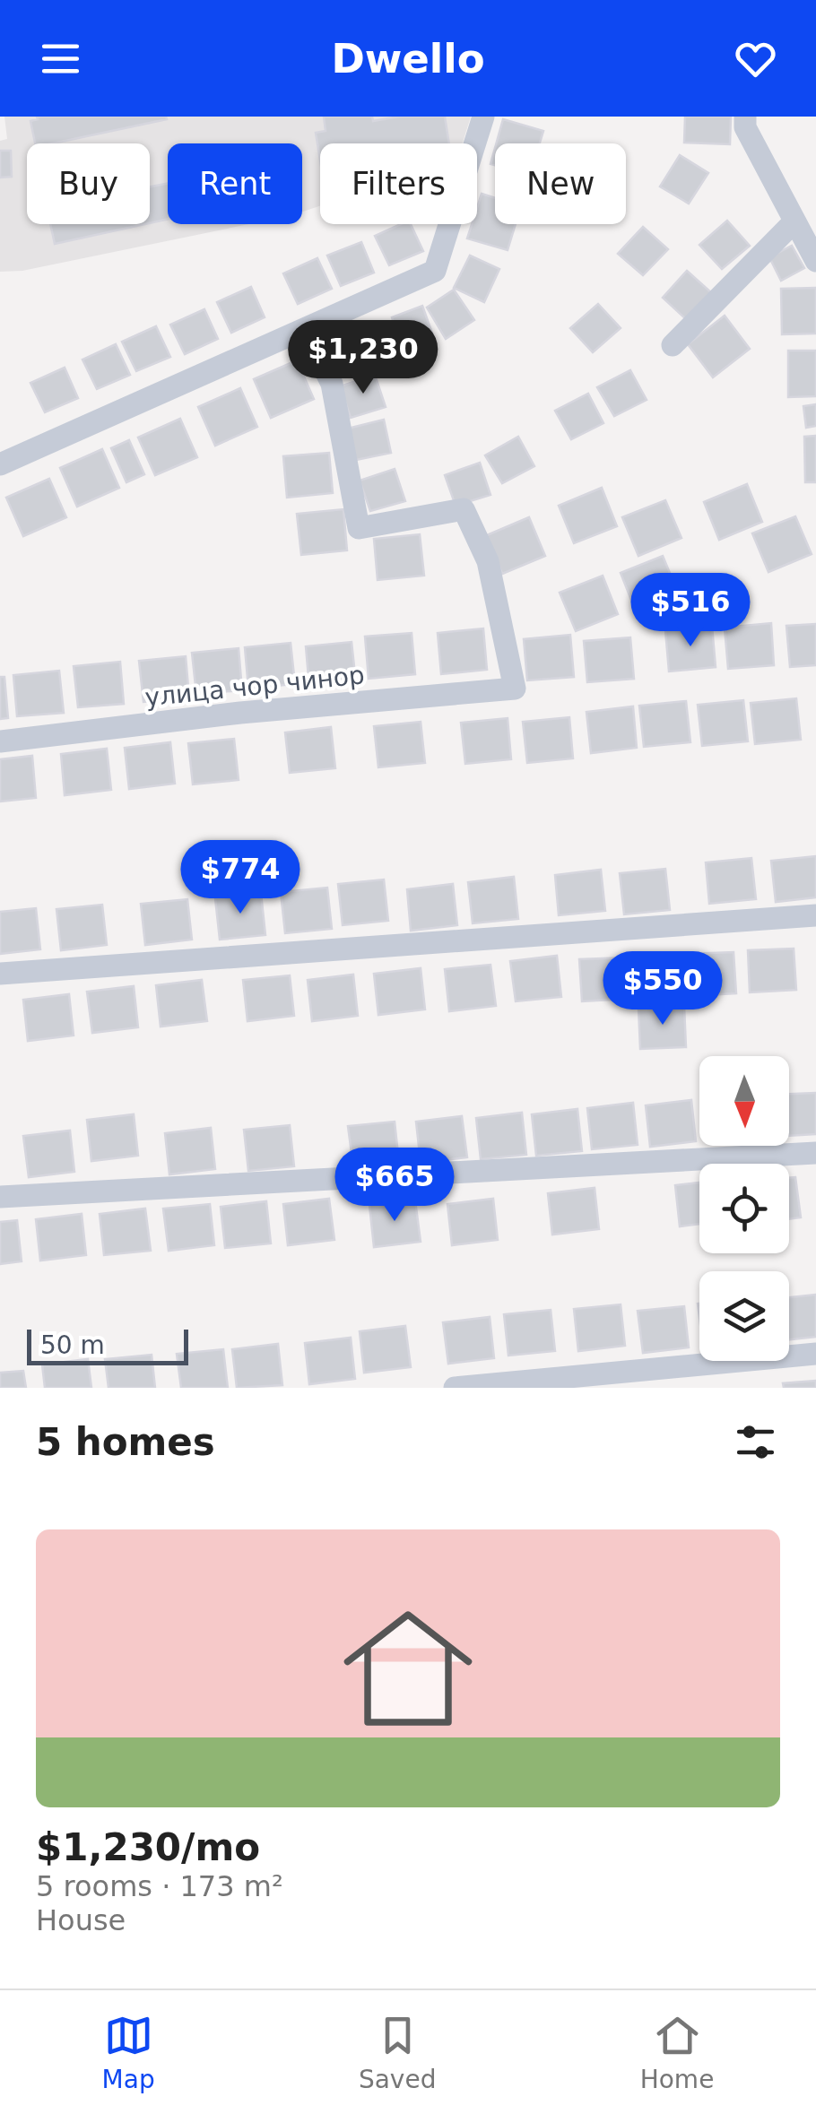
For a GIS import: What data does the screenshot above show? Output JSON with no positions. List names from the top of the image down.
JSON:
{
  "streets": {
    "street": ["улица чор чинор"]
  },
  "scale_bar": "50 m",
  "north": "bottom",
  "page": {
    "header": "Dwello",
    "chip": [
      "Buy",
      "Rent",
      "Filters",
      "New"
    ],
    "price": [
      "$1,230",
      "$516",
      "$774",
      "$550",
      "$665"
    ],
    "scale": "50 m",
    "heading": "5 homes",
    "list": [
      {
        "name": "$1,230/mo",
        "note": "5 rooms · 173 m² · House"
      }
    ],
    "tabs": ["Map", "Saved", "Home"]
  }
}
